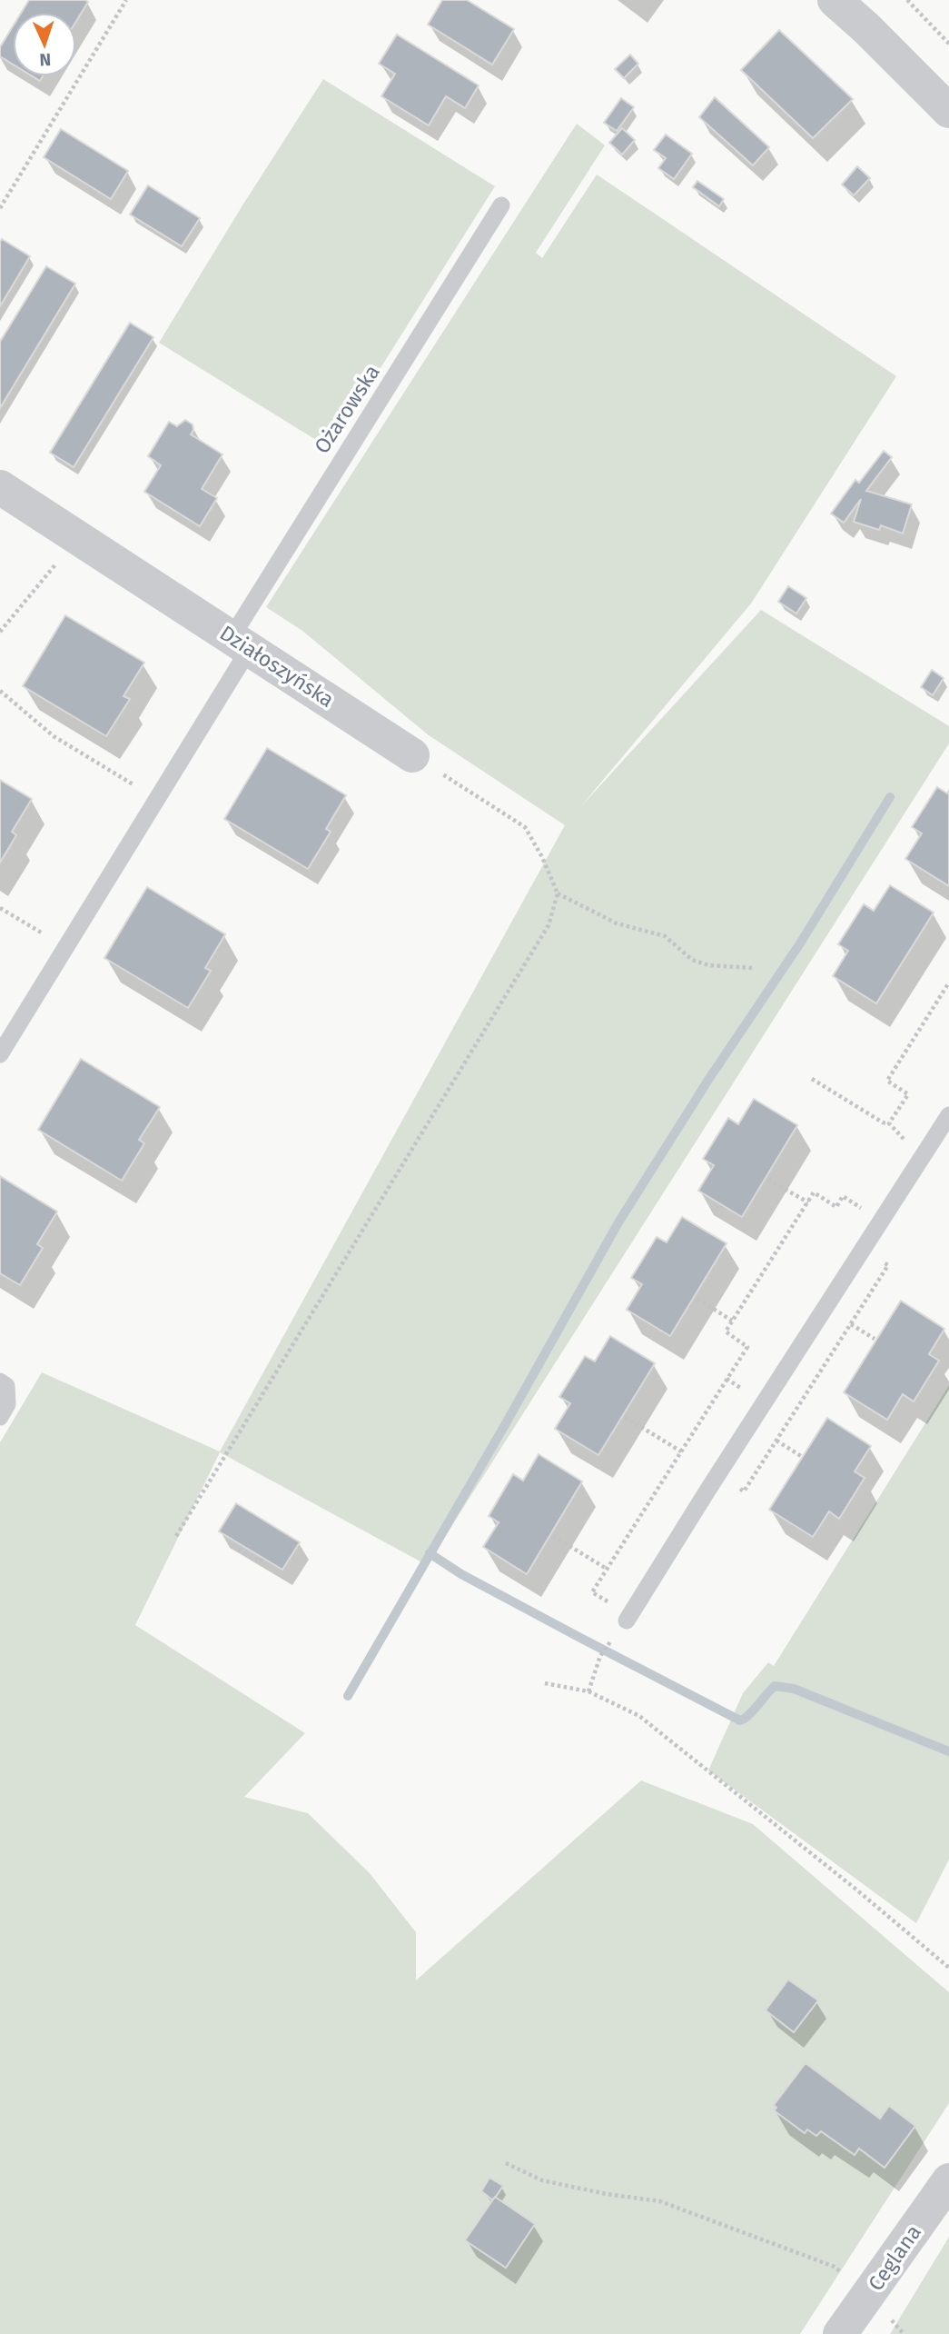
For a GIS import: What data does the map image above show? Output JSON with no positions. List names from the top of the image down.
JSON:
{
  "streets": {
    "street": ["Działoszyńska", "Ceglana"],
    "lane": ["Ożarowska"]
  },
  "crossings": [
    ["Ożarowska", "Działoszyńska"]
  ],
  "north": "bottom"
}
